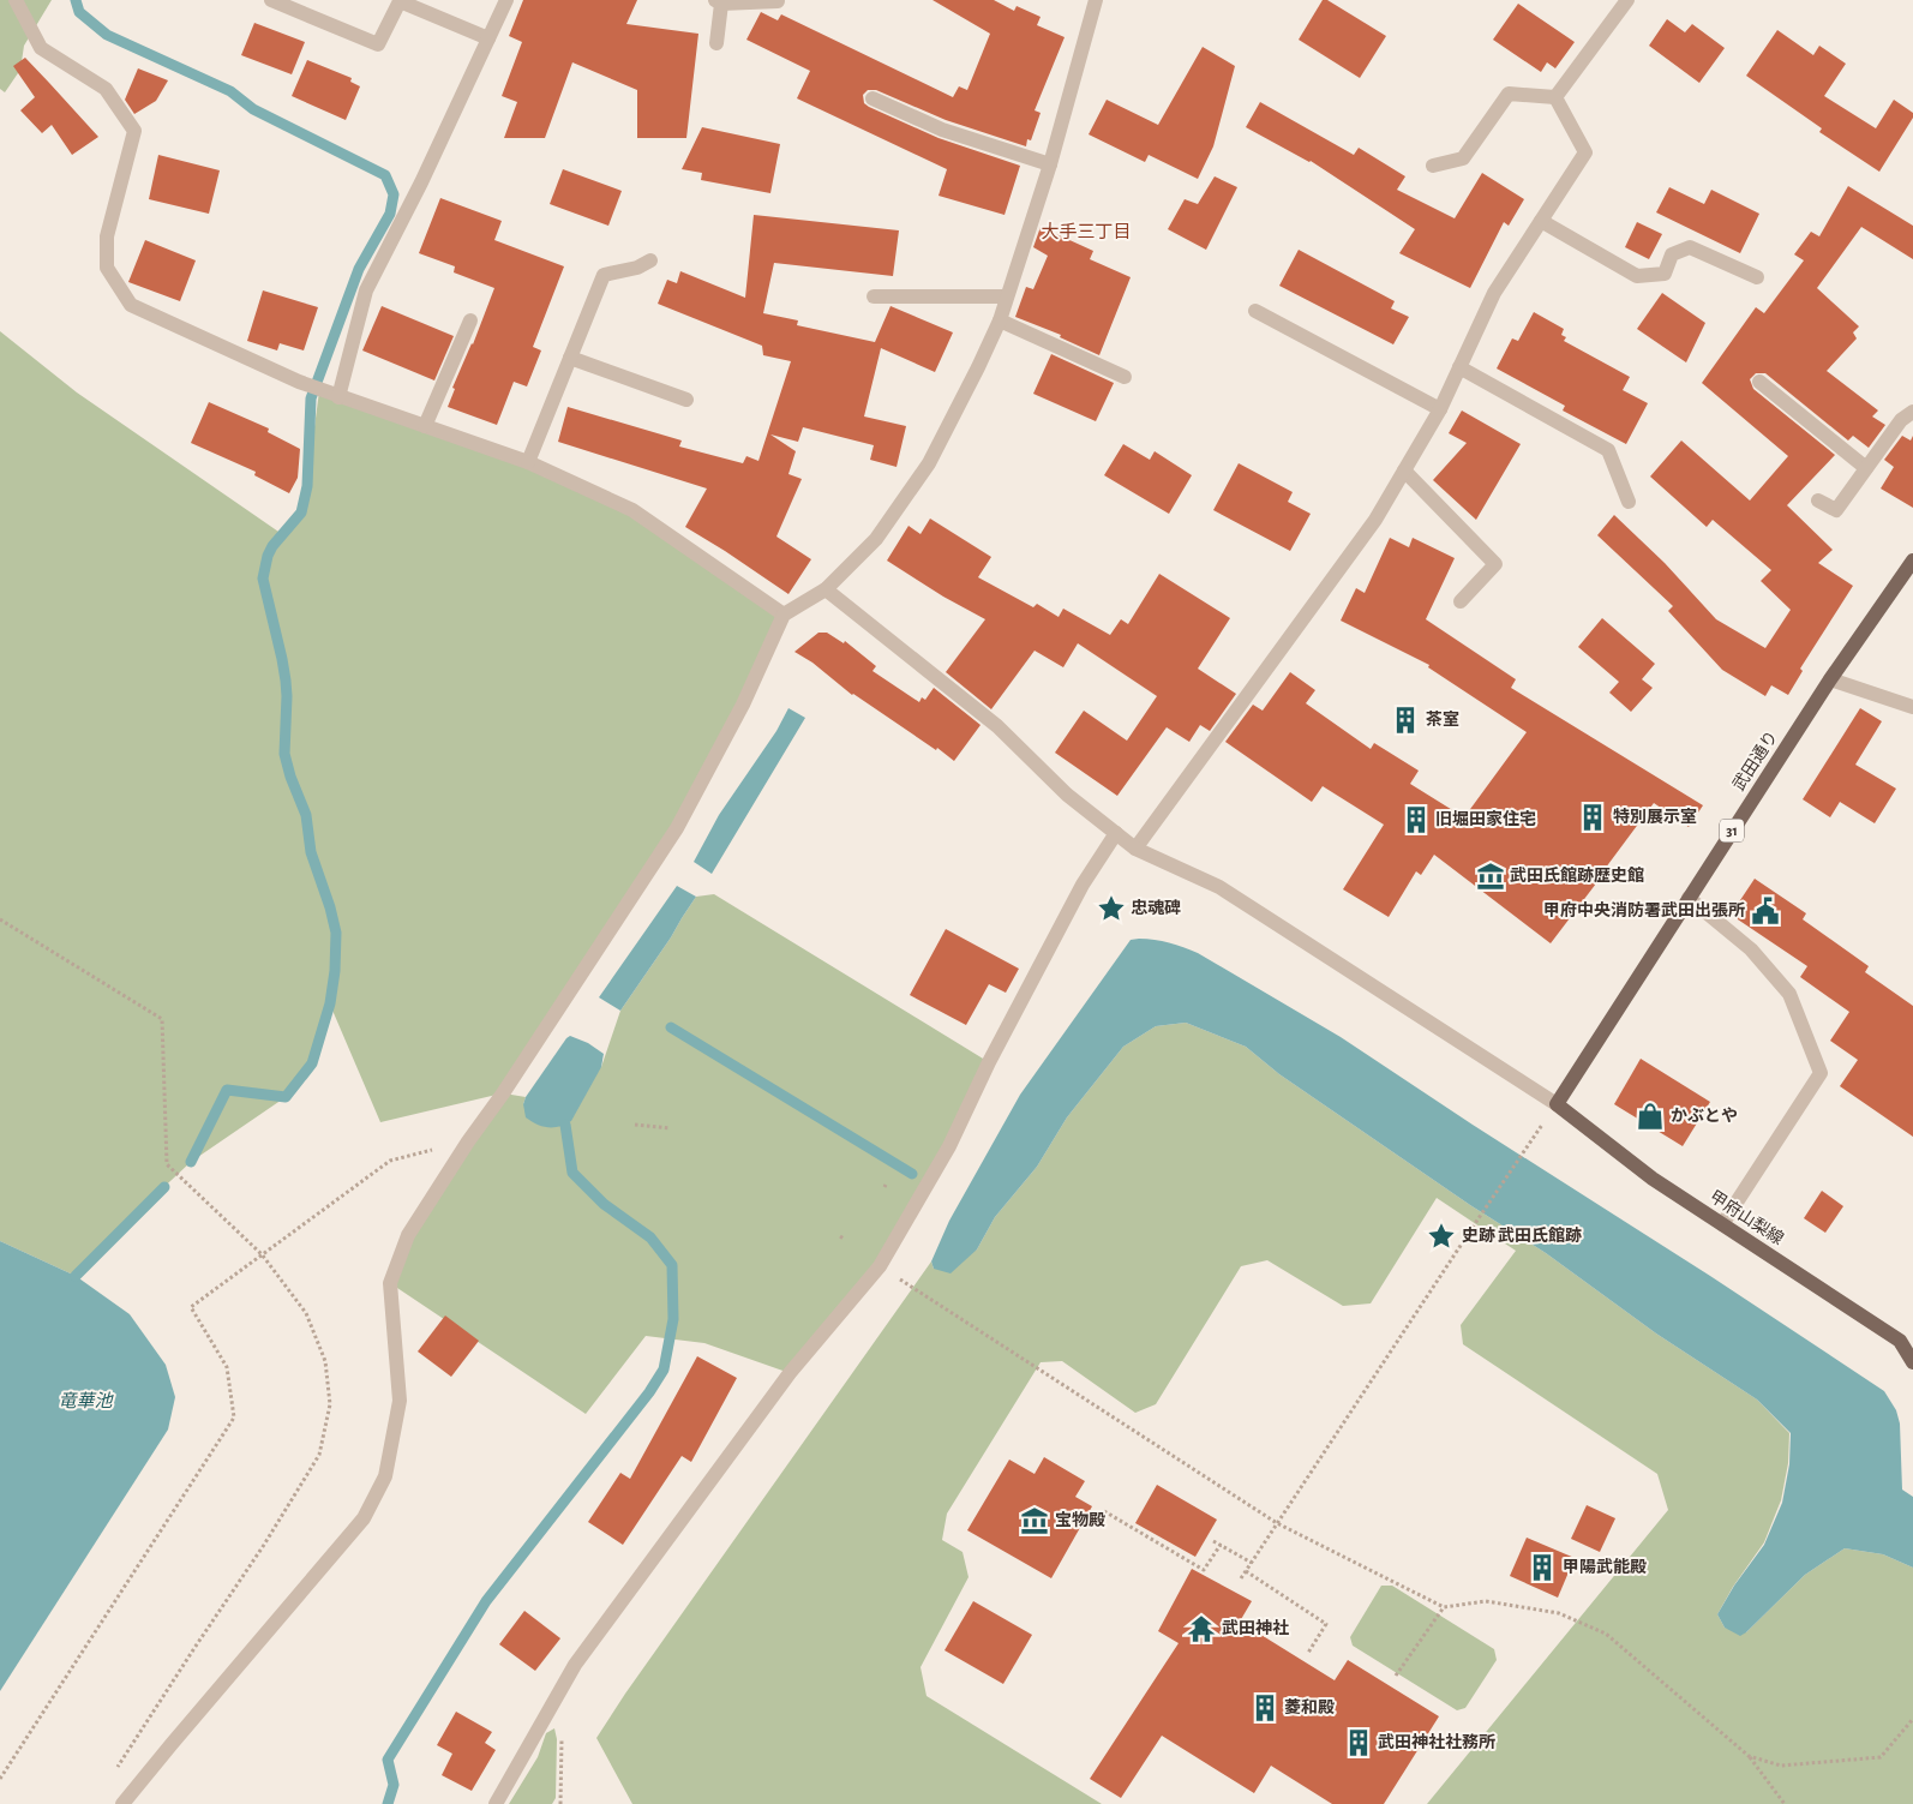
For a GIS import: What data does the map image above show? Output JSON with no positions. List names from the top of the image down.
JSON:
{
  "streets": {
    "main road": ["武田通り", "31", "甲府山梨線"]
  },
  "crossings": [
    ["武田通り", "甲府山梨線"]
  ],
  "districts": ["大手三丁目"],
  "water": ["竜華池"],
  "places": {
    "building": [
      "茶室",
      "特別展示室",
      "旧堀田家住宅",
      "甲陽武能殿",
      "菱和殿",
      "武田神社社務所"
    ],
    "museum": ["武田氏館跡歴史館", "宝物殿"],
    "place": ["忠魂碑", "史跡 武田氏館跡"],
    "public building": ["甲府中央消防署武田出張所"],
    "shop": ["かぶとや"],
    "temple": ["武田神社"]
  }
}
